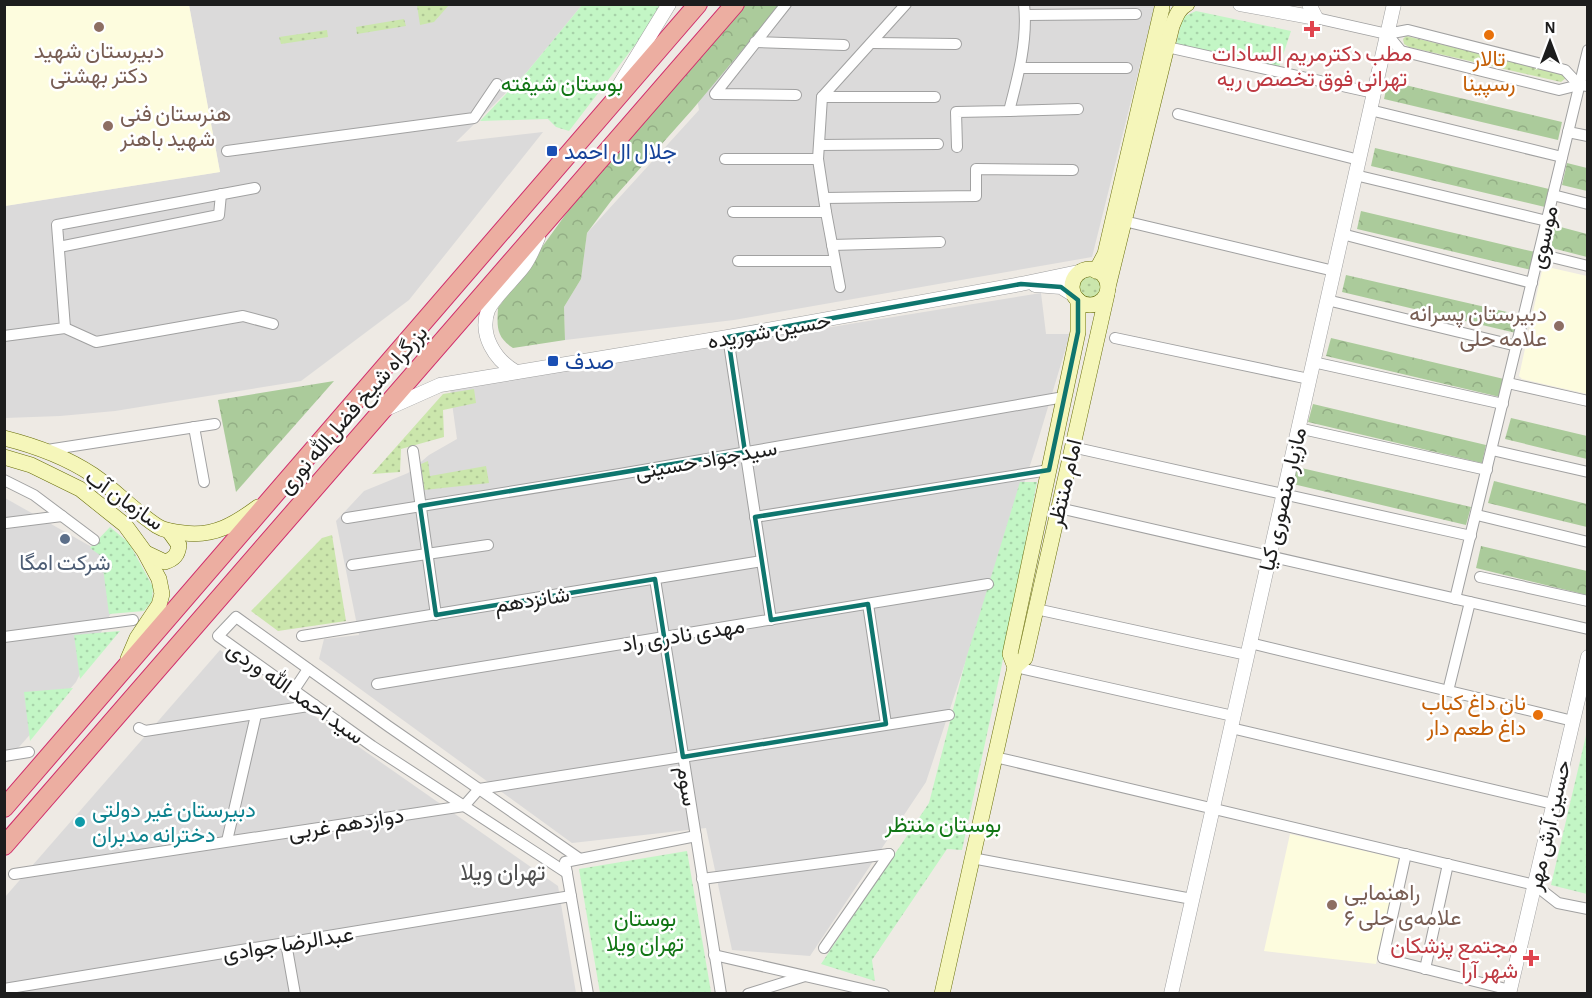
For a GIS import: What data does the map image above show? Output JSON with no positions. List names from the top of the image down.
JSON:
{
  "streets": {
    "highway": ["بزرگراه شیخ فضل‌الله نوری"],
    "main road": ["امام منتظر", "سازمان آب"],
    "street": [
      "موسوی",
      "حسین شوریده",
      "سیدجواد حسینی",
      "مازیار منصوری کیا",
      "شانزدهم",
      "مهدی نادری راد",
      "سید احمد الله وردی",
      "سوم",
      "دوازدهم غربی",
      "حسین آرش مهر",
      "عبدالرضا جوادی"
    ]
  },
  "crossings": [
    ["حسین شوریده", "بزرگراه شیخ فضل‌الله نوری"],
    ["حسین شوریده", "امام منتظر"],
    ["بزرگراه شیخ فضل‌الله نوری", "سازمان آب"],
    ["سیدجواد حسینی", "امام منتظر"],
    ["شانزدهم", "سوم"],
    ["مهدی نادری راد", "سوم"],
    ["سید احمد الله وردی", "دوازدهم غربی"]
  ],
  "districts": ["تهران ویلا"],
  "parks": ["بوستان شیفته", "بوستان منتظر", "بوستان تهران ویلا"],
  "places": {
    "other": [
      "دبیرستان شهید دکتر بهشتی",
      "تالار رسپینا",
      "هنرستان فنی شهید باهنر",
      "دبیرستان پسرانه علامه حلی",
      "شرکت امگا",
      "نان داغ کباب داغ طعم دار",
      "دبیرستان غیر دولتی دخترانه مدبران",
      "راهنمایی علامه‌ی حلی ۶"
    ],
    "health": ["مطب دكترمريم السادات تهرانی فوق تخصص ریه", "مجتمع پزشکان شهر آرا"],
    "transit": ["جلال ال احمد", "صدف"]
  },
  "north": "top"
}
